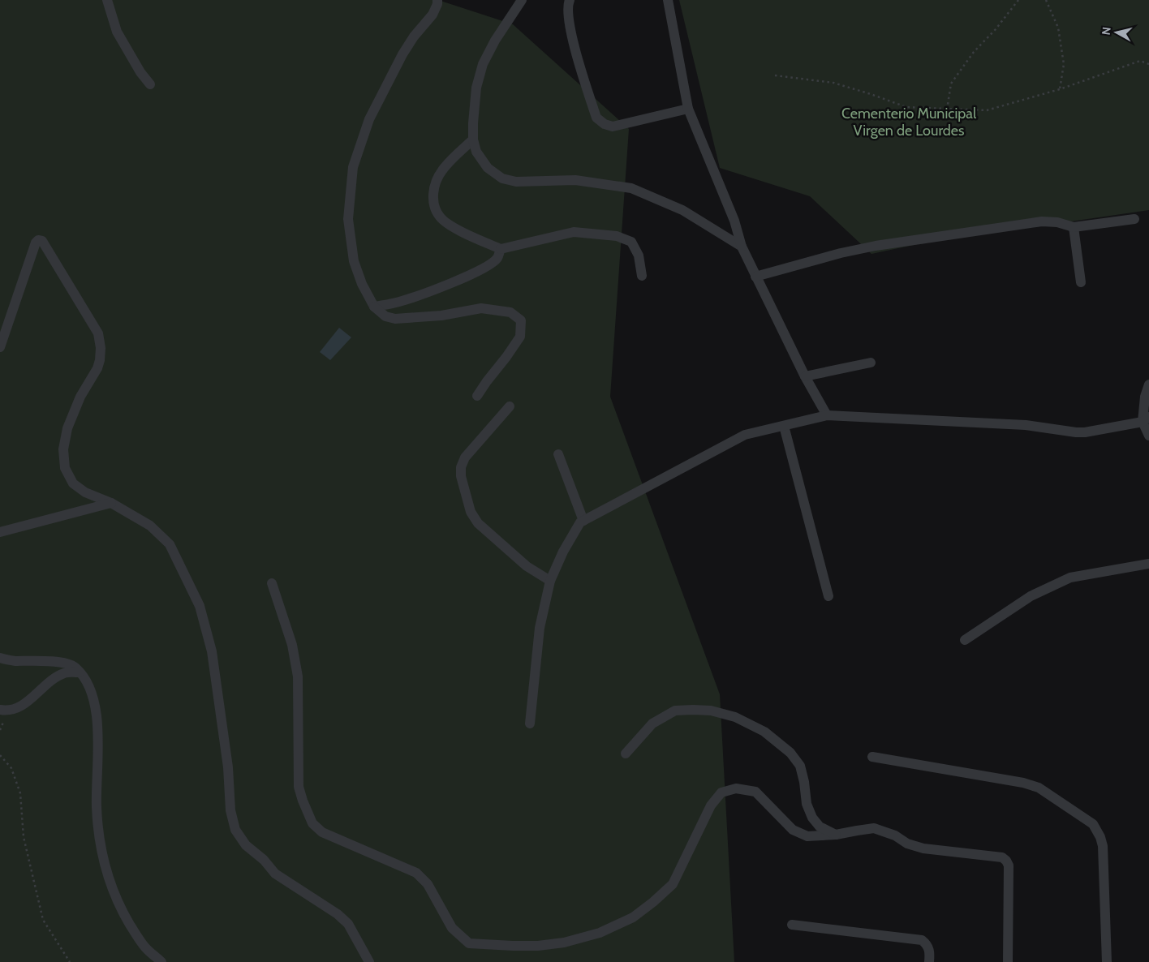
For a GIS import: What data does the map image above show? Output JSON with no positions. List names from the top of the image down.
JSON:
{
  "parks": ["Cementerio Municipal Virgen de Lourdes"],
  "north": "left"
}
